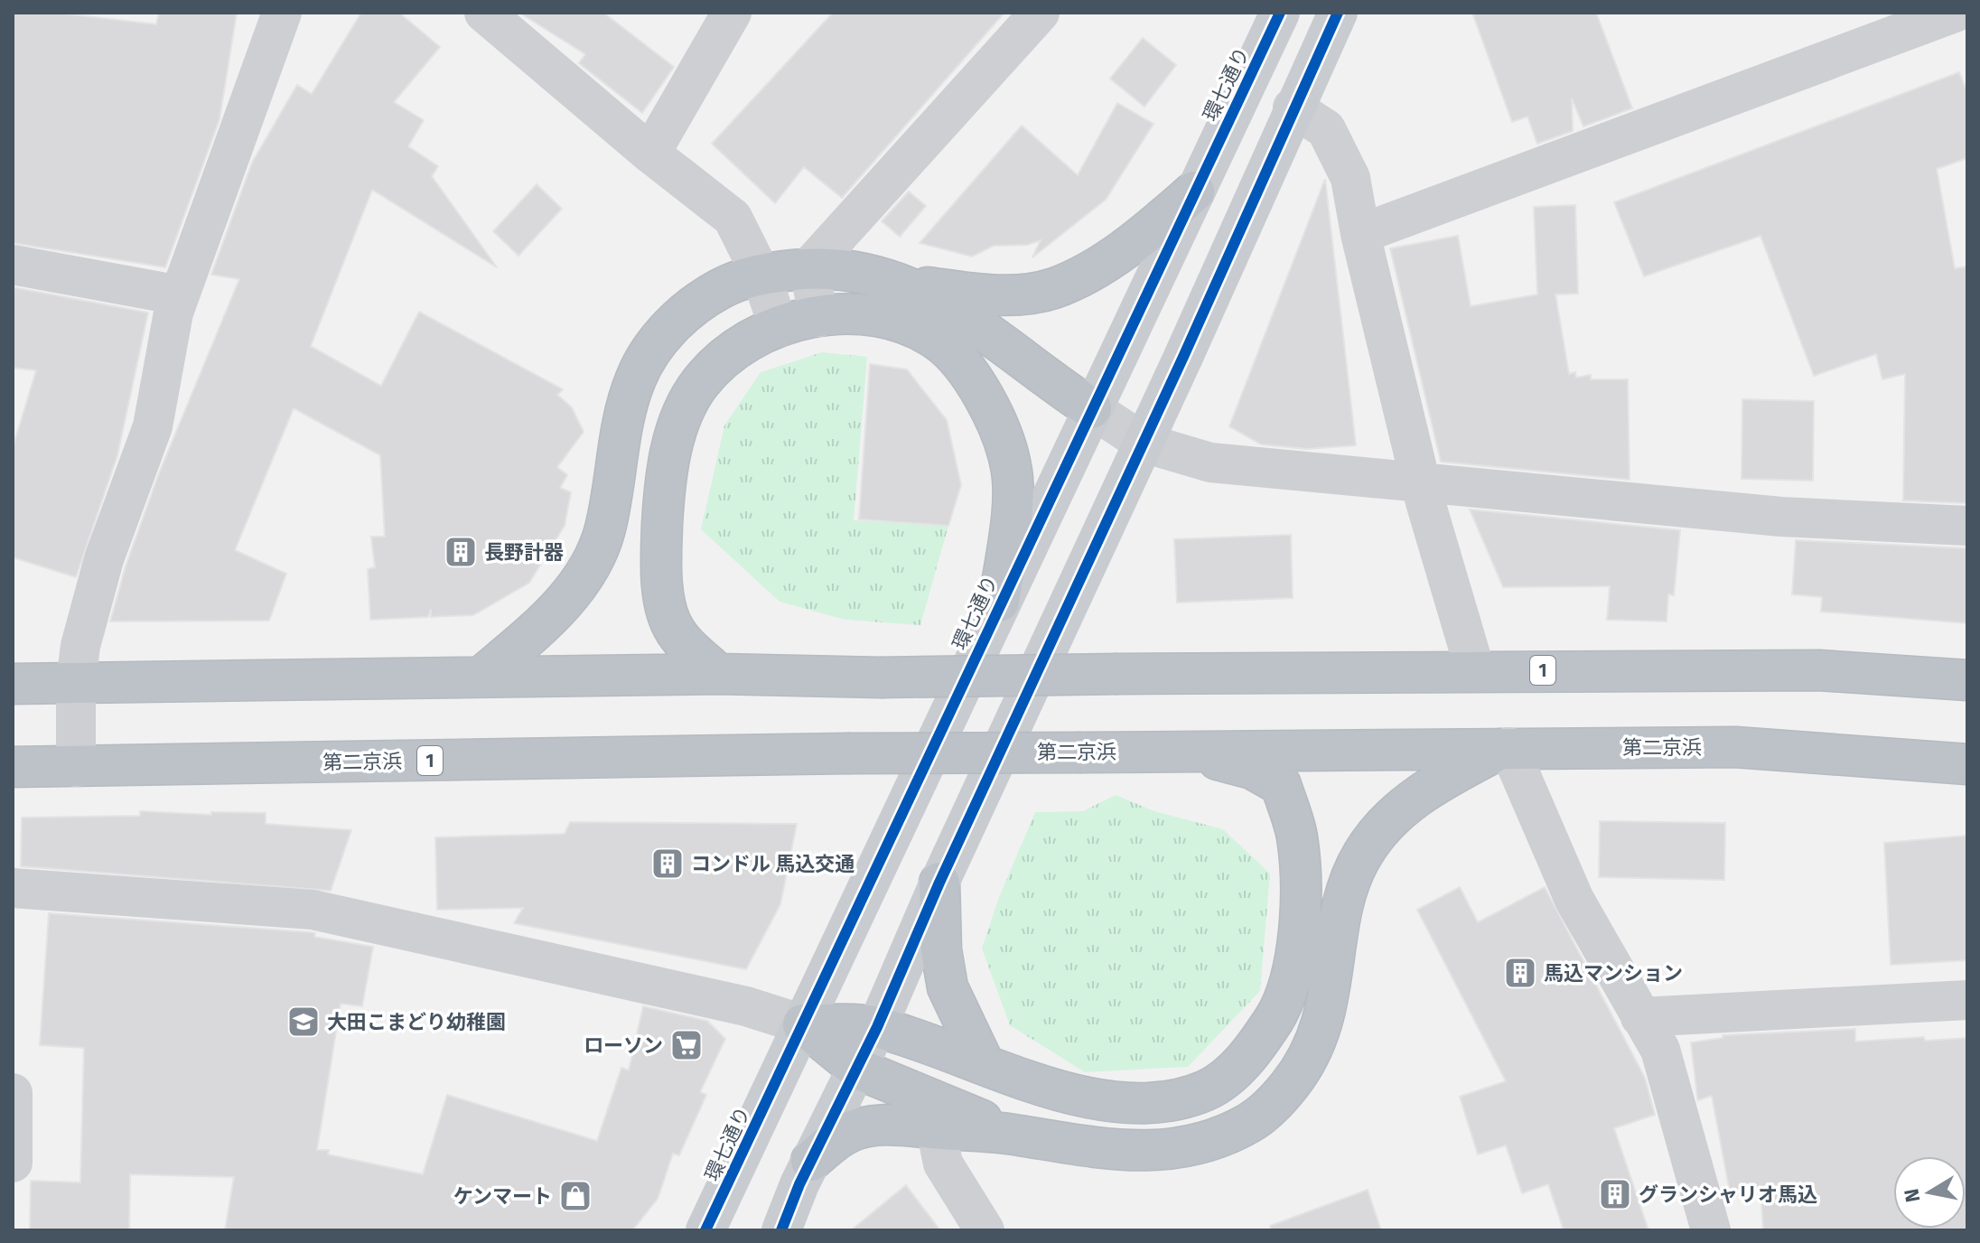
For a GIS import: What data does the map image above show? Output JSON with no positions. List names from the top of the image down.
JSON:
{
  "streets": {
    "highway": ["1", "第二京浜"],
    "main road": ["環七通り"]
  },
  "places": {
    "building": [
      "長野計器",
      "コンドル 馬込交通",
      "馬込マンション",
      "グランシャリオ馬込"
    ],
    "school or university": ["大田こまどり幼稚園"],
    "supermarket": ["ローソン"],
    "shop": ["ケンマート"]
  },
  "north": "left"
}
